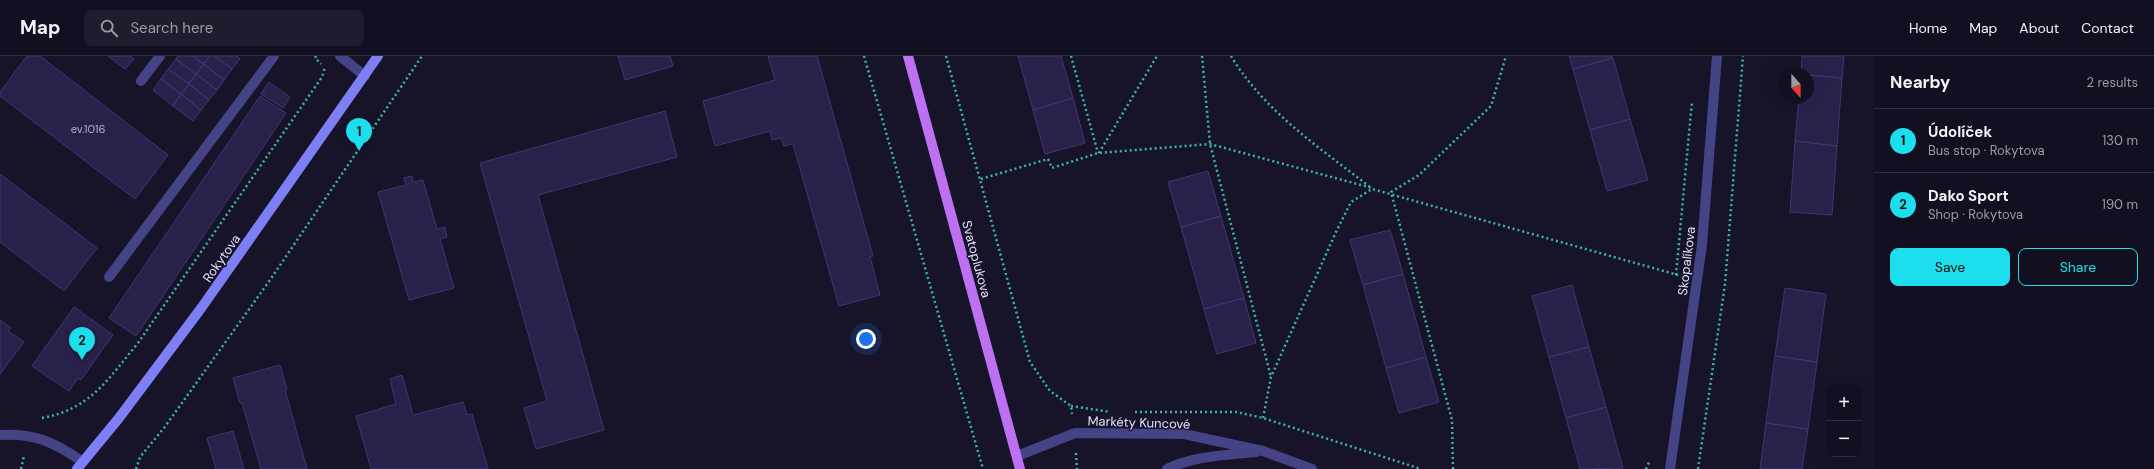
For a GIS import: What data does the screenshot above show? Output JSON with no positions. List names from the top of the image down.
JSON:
{
  "streets": {
    "main road": ["Rokytova", "Svatoplukova"],
    "street": ["Skopalíkova", "Markéty Kuncové"]
  },
  "crossings": [
    ["Svatoplukova", "Markéty Kuncové"]
  ],
  "house_numbers": ["ev.1016"],
  "north": "bottom",
  "page": {
    "header": "Map",
    "search": "Search here",
    "nav": [
      "Home",
      "Map",
      "About",
      "Contact"
    ],
    "heading": ["Nearby", "2 results"],
    "list": [
      {
        "mark": "1",
        "name": "Údolíček",
        "note": "Bus stop · Rokytova",
        "value": "130 m"
      },
      {
        "mark": "2",
        "name": "Dako Sport",
        "note": "Shop · Rokytova",
        "value": "190 m"
      }
    ],
    "pins": ["1", "2"],
    "buttons": ["Save", "Share"],
    "map_buttons": ["+", "−"]
  }
}
